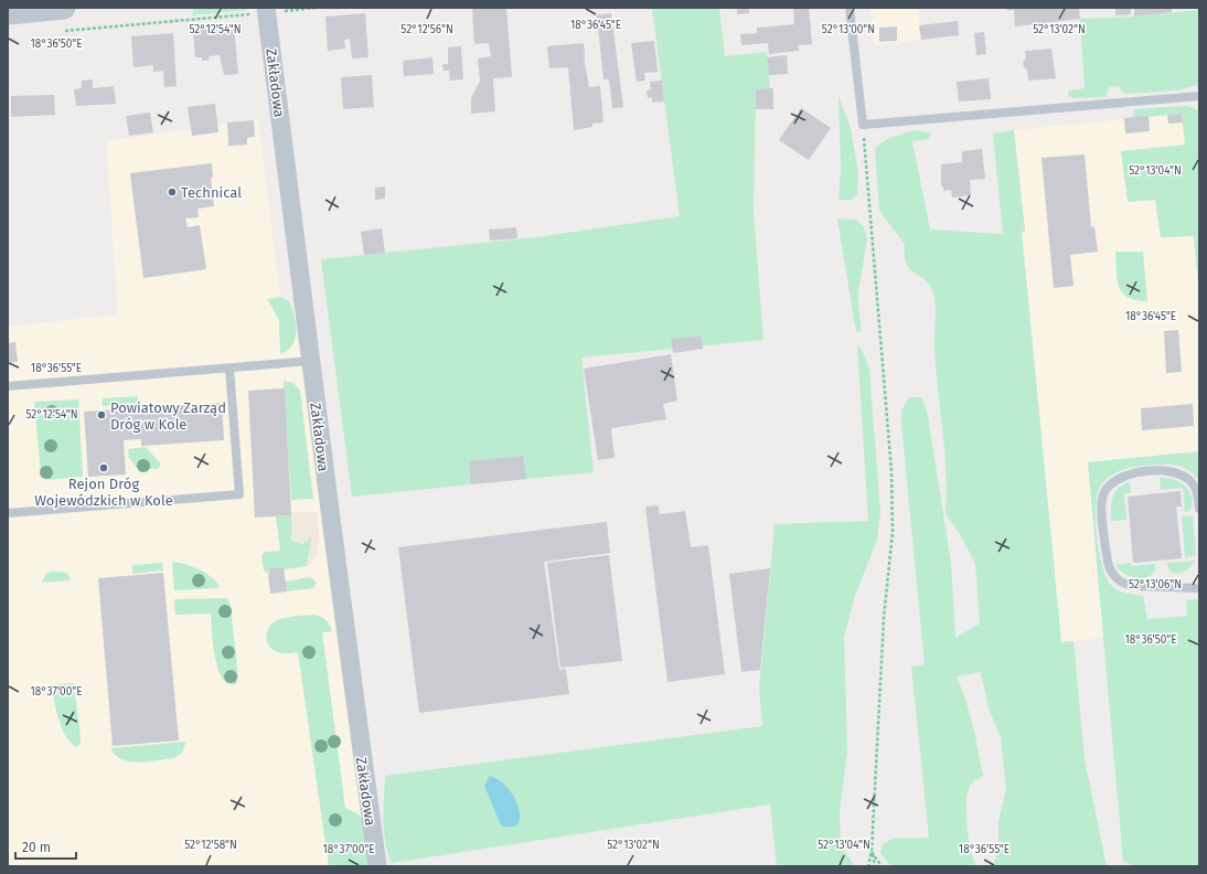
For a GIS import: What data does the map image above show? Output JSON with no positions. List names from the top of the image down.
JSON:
{
  "streets": {
    "street": ["Zakładowa"]
  },
  "places": ["Technical", "Powiatowy Zarząd Dróg w Kole", "Rejon Dróg Wojewódzkich w Kole"],
  "scale_bar": "20 m",
  "coordinates": [
    "18°36'45\"E",
    "52°12'54\"N",
    "52°12'56\"N",
    "52°13'00\"N",
    "52°13'02\"N",
    "18°36'50\"E",
    "52°13'04\"N",
    "18°36'55\"E",
    "52°13'06\"N",
    "18°37'00\"E",
    "52°12'58\"N"
  ]
}
